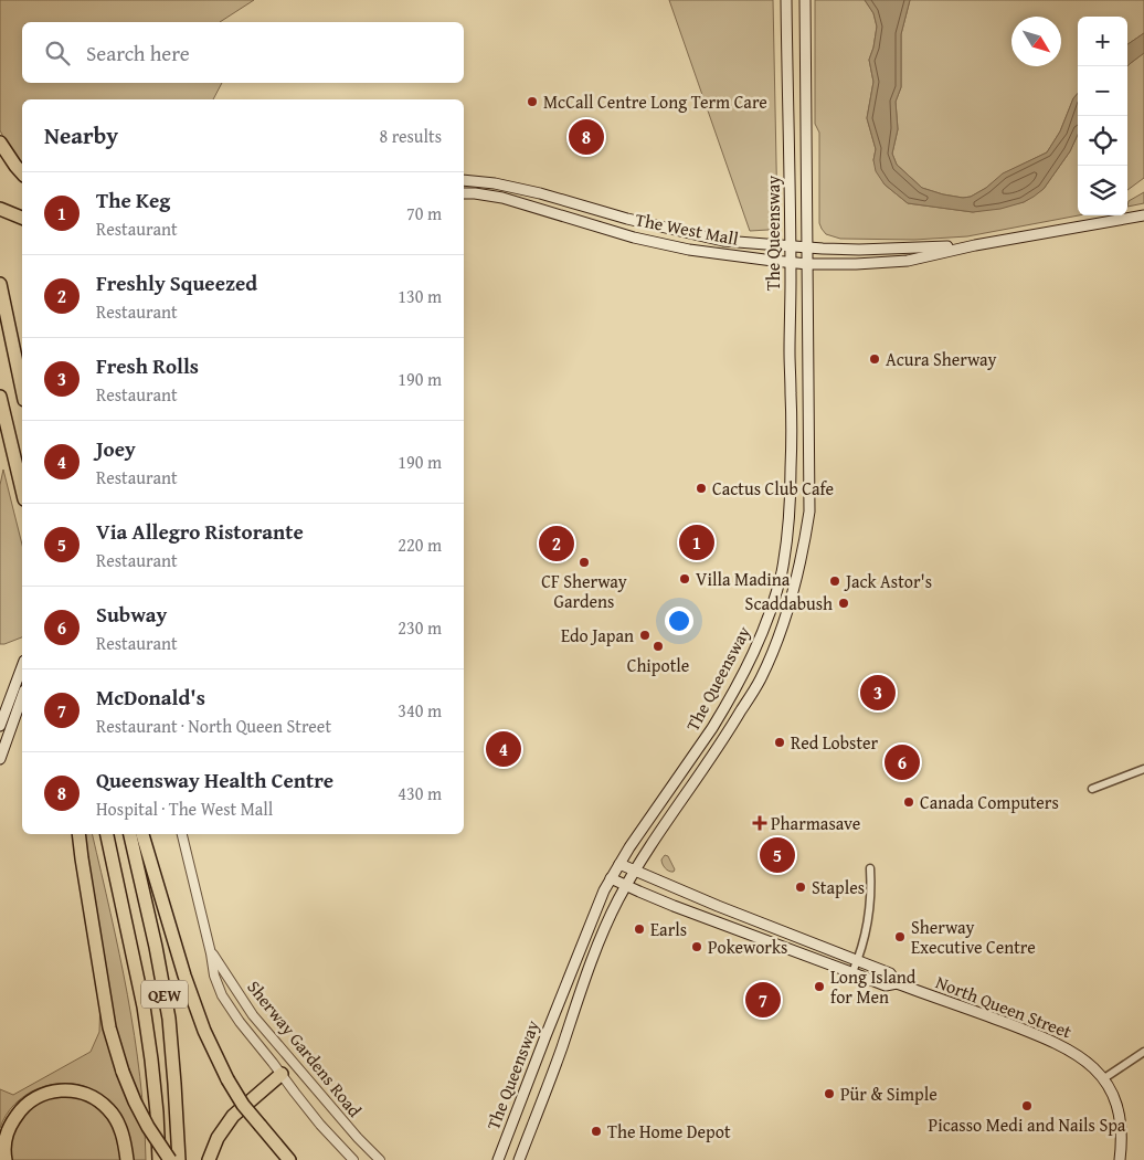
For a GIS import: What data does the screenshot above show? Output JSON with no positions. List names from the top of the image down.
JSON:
{
  "streets": {
    "highway": ["QEW"],
    "main road": ["The West Mall", "The Queensway", "North Queen Street"],
    "street": ["Sherway Gardens Road"]
  },
  "crossings": [
    ["The West Mall", "The Queensway"],
    ["The Queensway", "North Queen Street"]
  ],
  "places": {
    "other": [
      "McCall Centre Long Term Care",
      "Acura Sherway",
      "Cactus Club Cafe",
      "CF Sherway Gardens",
      "Villa Madina",
      "Jack Astor's",
      "Scaddabush",
      "Edo Japan",
      "Chipotle",
      "Red Lobster",
      "Canada Computers",
      "Staples",
      "Earls",
      "Sherway Executive Centre",
      "Pokeworks",
      "Long Island for Men",
      "Pür & Simple",
      "Picasso Medi and Nails Spa",
      "The Home Depot"
    ],
    "health": ["Pharmasave"]
  },
  "north": "bottom right",
  "page": {
    "map_buttons": ["+", "−"],
    "search": "Search here",
    "heading": ["Nearby", "8 results"],
    "pins": [
      "8",
      "1",
      "2",
      "3",
      "4",
      "6",
      "5",
      "7"
    ],
    "list": [
      {
        "mark": "1",
        "name": "The Keg",
        "note": "Restaurant",
        "value": "70 m"
      },
      {
        "mark": "2",
        "name": "Freshly Squeezed",
        "note": "Restaurant",
        "value": "130 m"
      },
      {
        "mark": "3",
        "name": "Fresh Rolls",
        "note": "Restaurant",
        "value": "190 m"
      },
      {
        "mark": "4",
        "name": "Joey",
        "note": "Restaurant",
        "value": "190 m"
      },
      {
        "mark": "5",
        "name": "Via Allegro Ristorante",
        "note": "Restaurant",
        "value": "220 m"
      },
      {
        "mark": "6",
        "name": "Subway",
        "note": "Restaurant",
        "value": "230 m"
      },
      {
        "mark": "7",
        "name": "McDonald's",
        "note": "Restaurant · North Queen Street",
        "value": "340 m"
      },
      {
        "mark": "8",
        "name": "Queensway Health Centre",
        "note": "Hospital · The West Mall",
        "value": "430 m"
      }
    ]
  }
}
